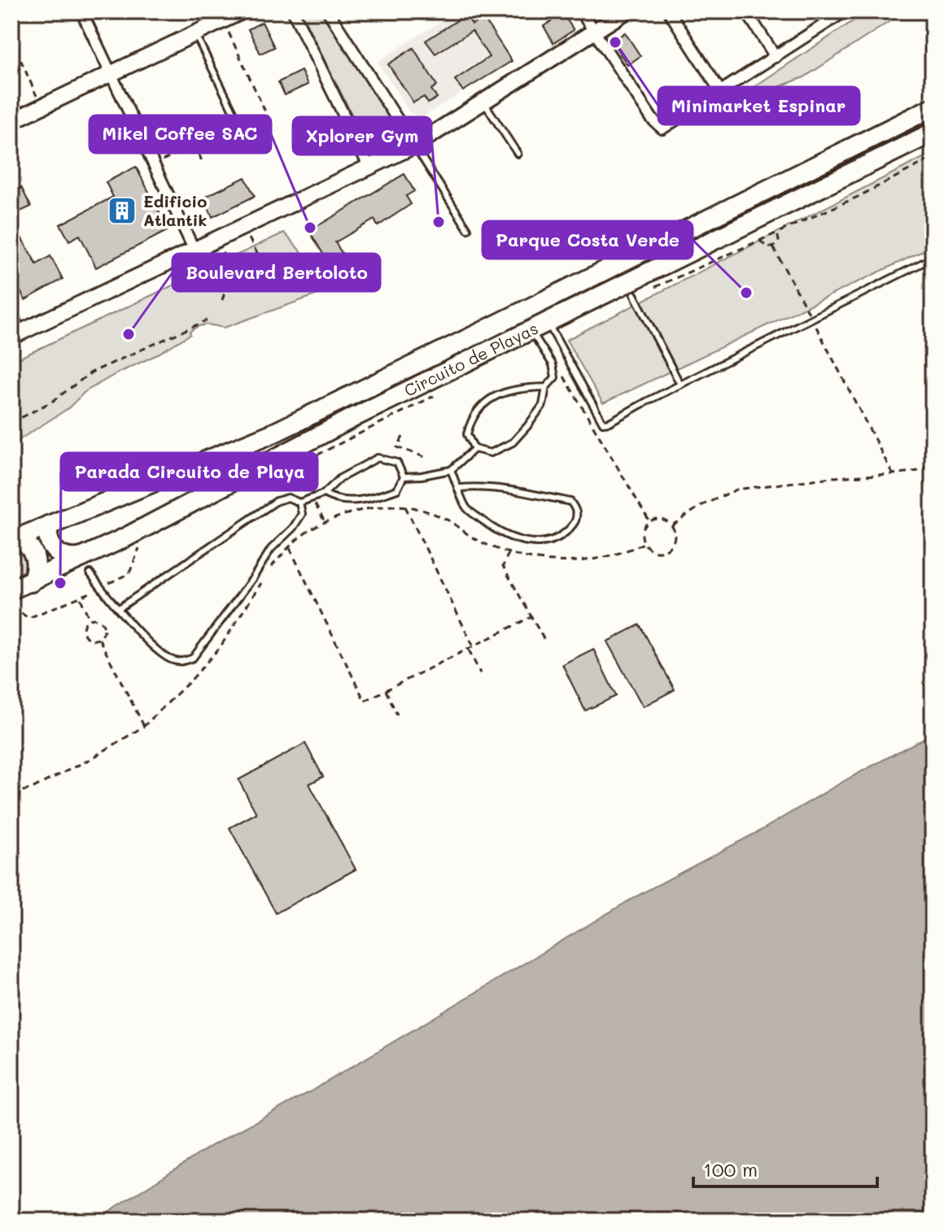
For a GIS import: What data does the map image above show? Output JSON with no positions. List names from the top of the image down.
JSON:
{
  "streets": {
    "highway": ["Circuito de Playas"]
  },
  "places": {
    "other": [
      "Minimarket Espinar",
      "Xplorer Gym",
      "Mikel Coffee SAC",
      "Parque Costa Verde",
      "Boulevard Bertoloto",
      "Parada Circuito de Playa"
    ],
    "building": ["Edificio Atlantik"]
  },
  "scale_bar": "100 m"
}
